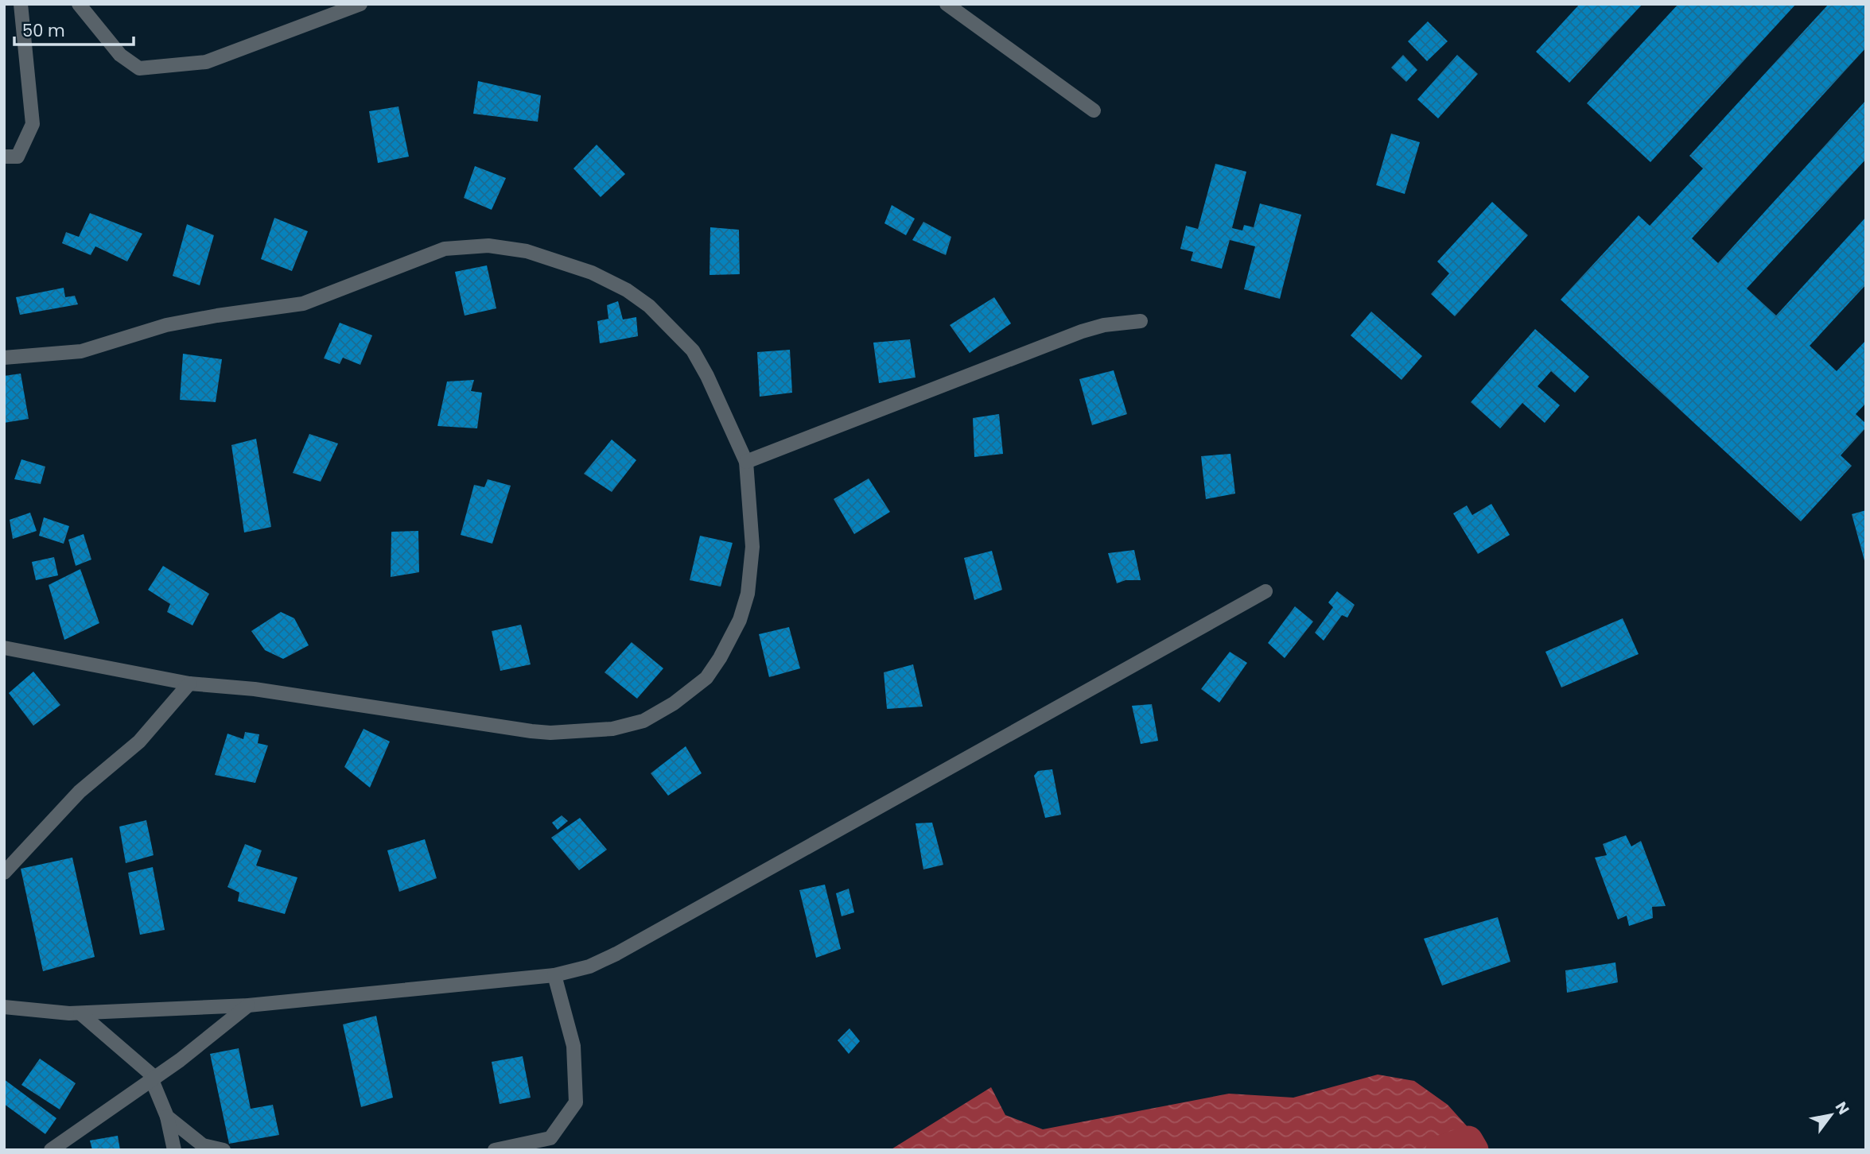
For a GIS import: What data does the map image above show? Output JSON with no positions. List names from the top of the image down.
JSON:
{
  "scale_bar": "50 m",
  "north": "top right"
}
